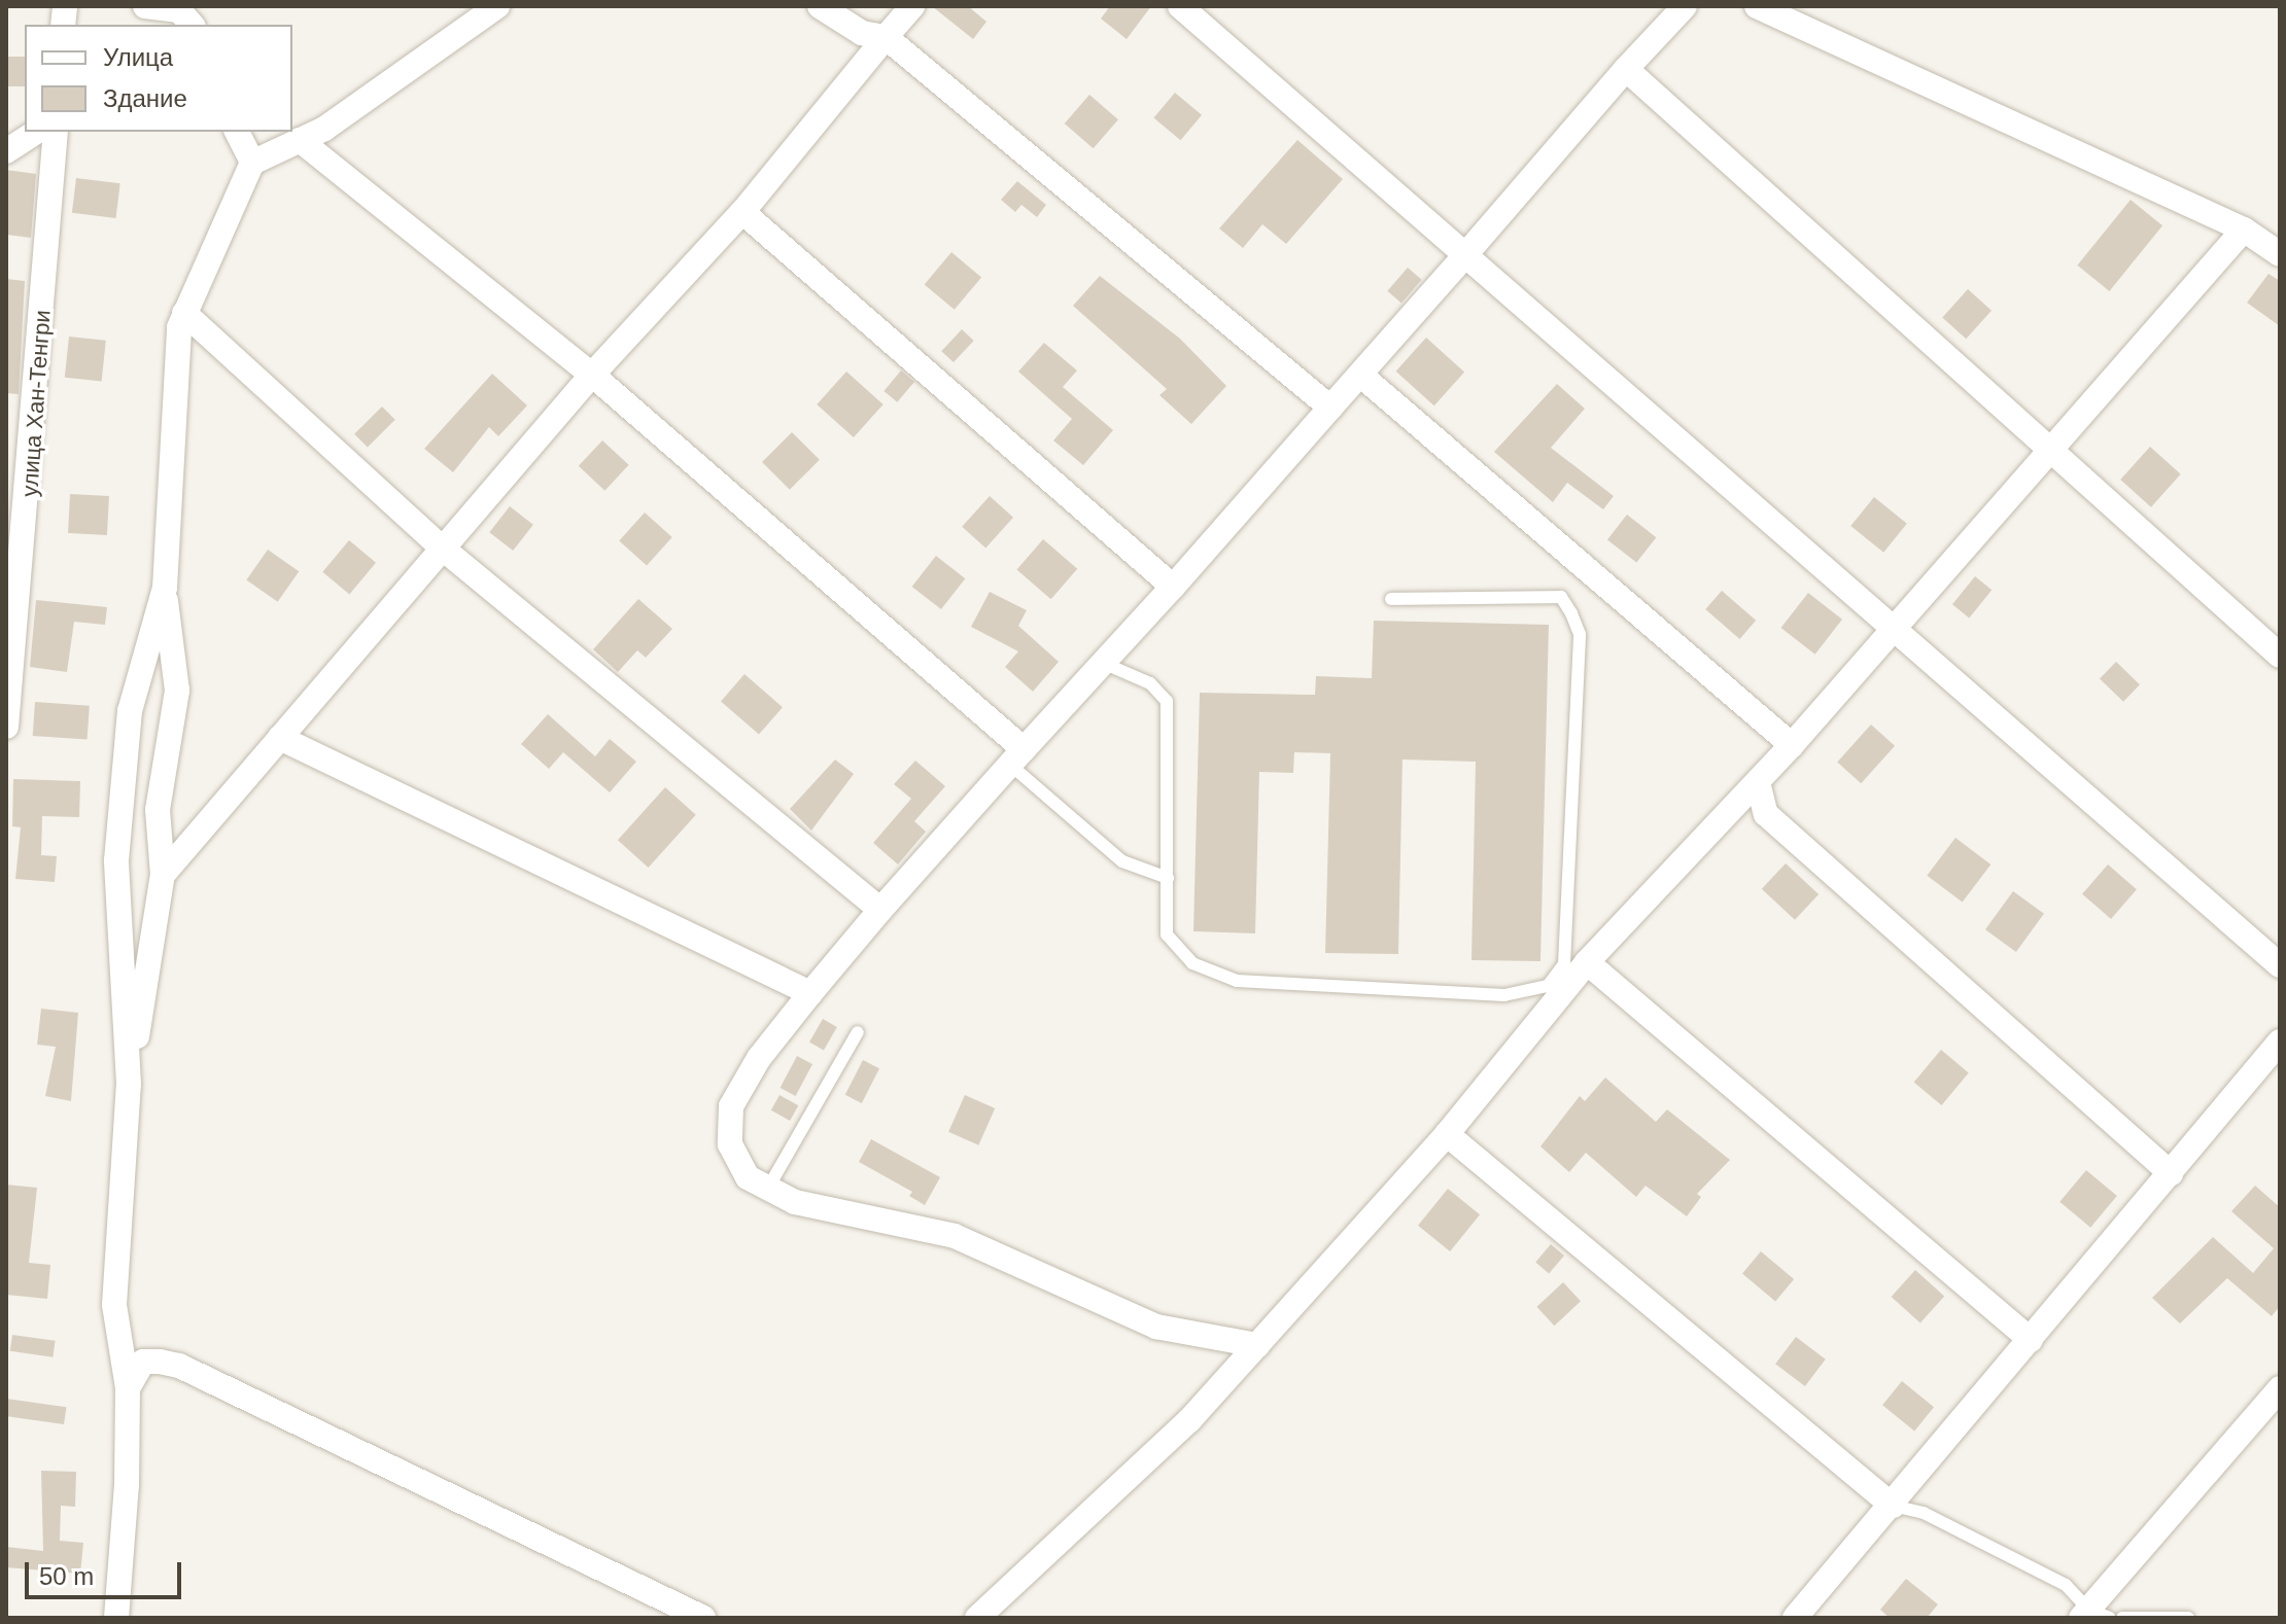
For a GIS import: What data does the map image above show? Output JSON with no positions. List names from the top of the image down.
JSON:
{
  "streets": {
    "street": ["улица Хан-Тенгри"]
  },
  "legend": ["Улица", "Здание"],
  "scale_bar": "50 m"
}
